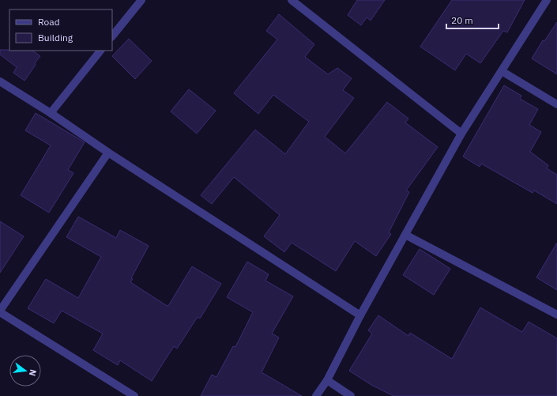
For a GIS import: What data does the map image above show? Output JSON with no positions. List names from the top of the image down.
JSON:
{
  "legend": ["Road", "Building"],
  "scale_bar": "20 m",
  "north": "right"
}
